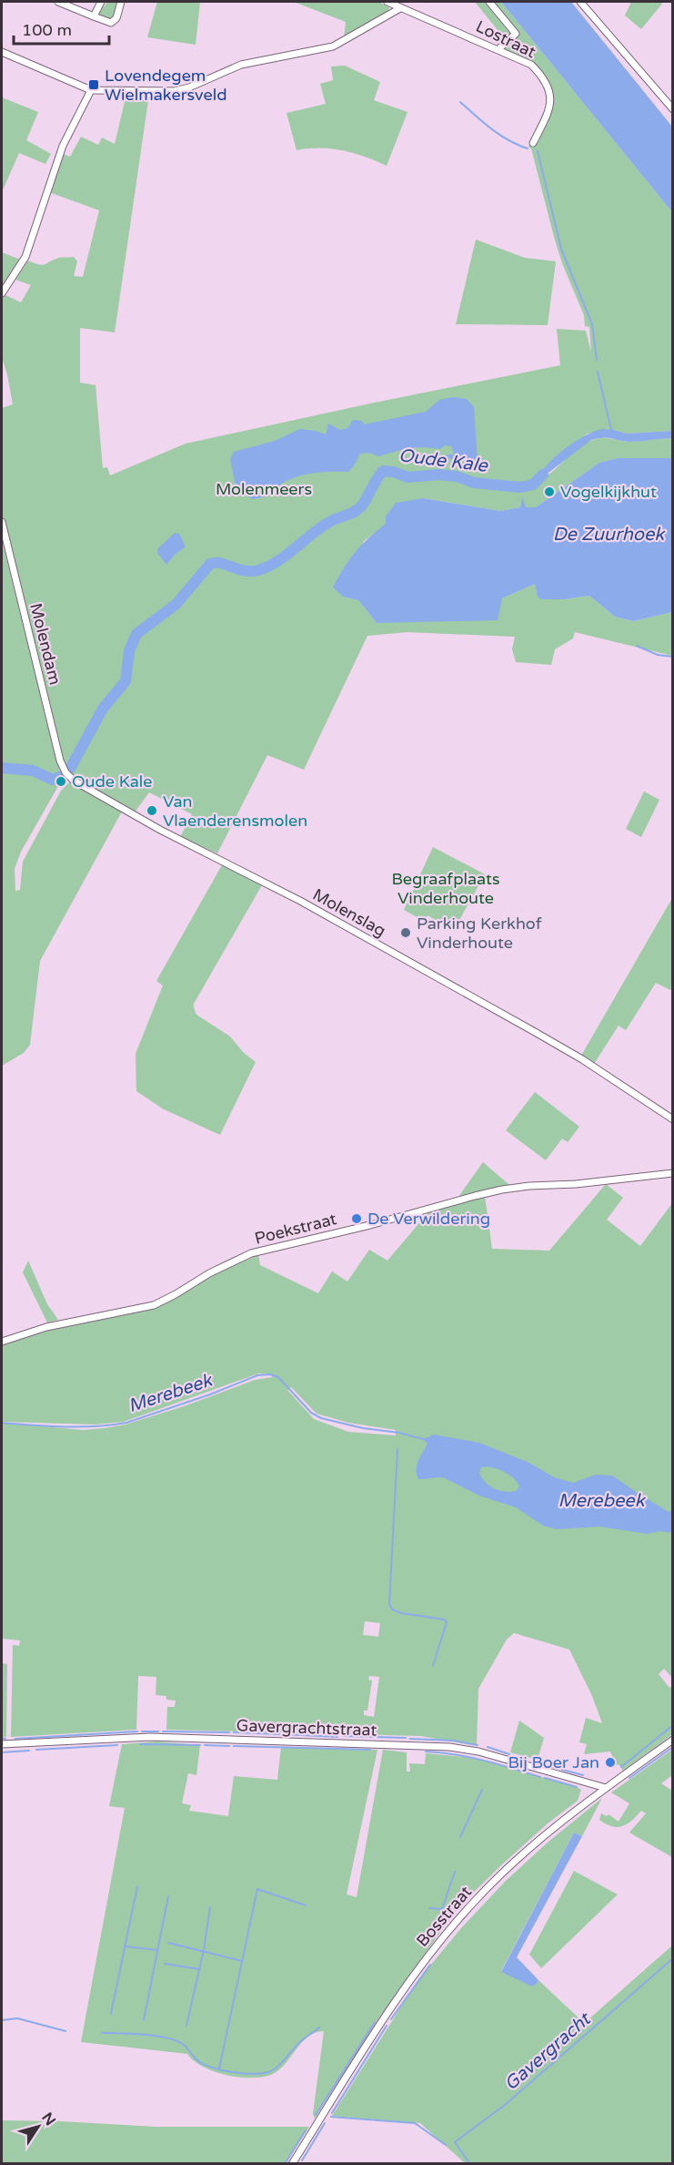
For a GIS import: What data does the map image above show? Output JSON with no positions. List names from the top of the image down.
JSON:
{
  "streets": {
    "street": [
      "Lostraat",
      "Molendam",
      "Molenslag",
      "Poekstraat",
      "Gavergrachtstraat",
      "Bosstraat"
    ]
  },
  "crossings": [
    ["Molendam", "Molenslag"],
    ["Gavergrachtstraat", "Bosstraat"]
  ],
  "water": [
    "Oude Kale",
    "De Zuurhoek",
    "Merebeek",
    "Gavergracht"
  ],
  "parks": ["Molenmeers", "Begraafplaats Vinderhoute"],
  "places": {
    "transit": ["Lovendegem Wielmakersveld"],
    "other": [
      "Vogelkijkhut",
      "Oude Kale",
      "Van Vlaenderensmolen",
      "Parking Kerkhof Vinderhoute",
      "De Verwildering",
      "Bij Boer Jan"
    ]
  },
  "scale_bar": "100 m",
  "north": "top right"
}
